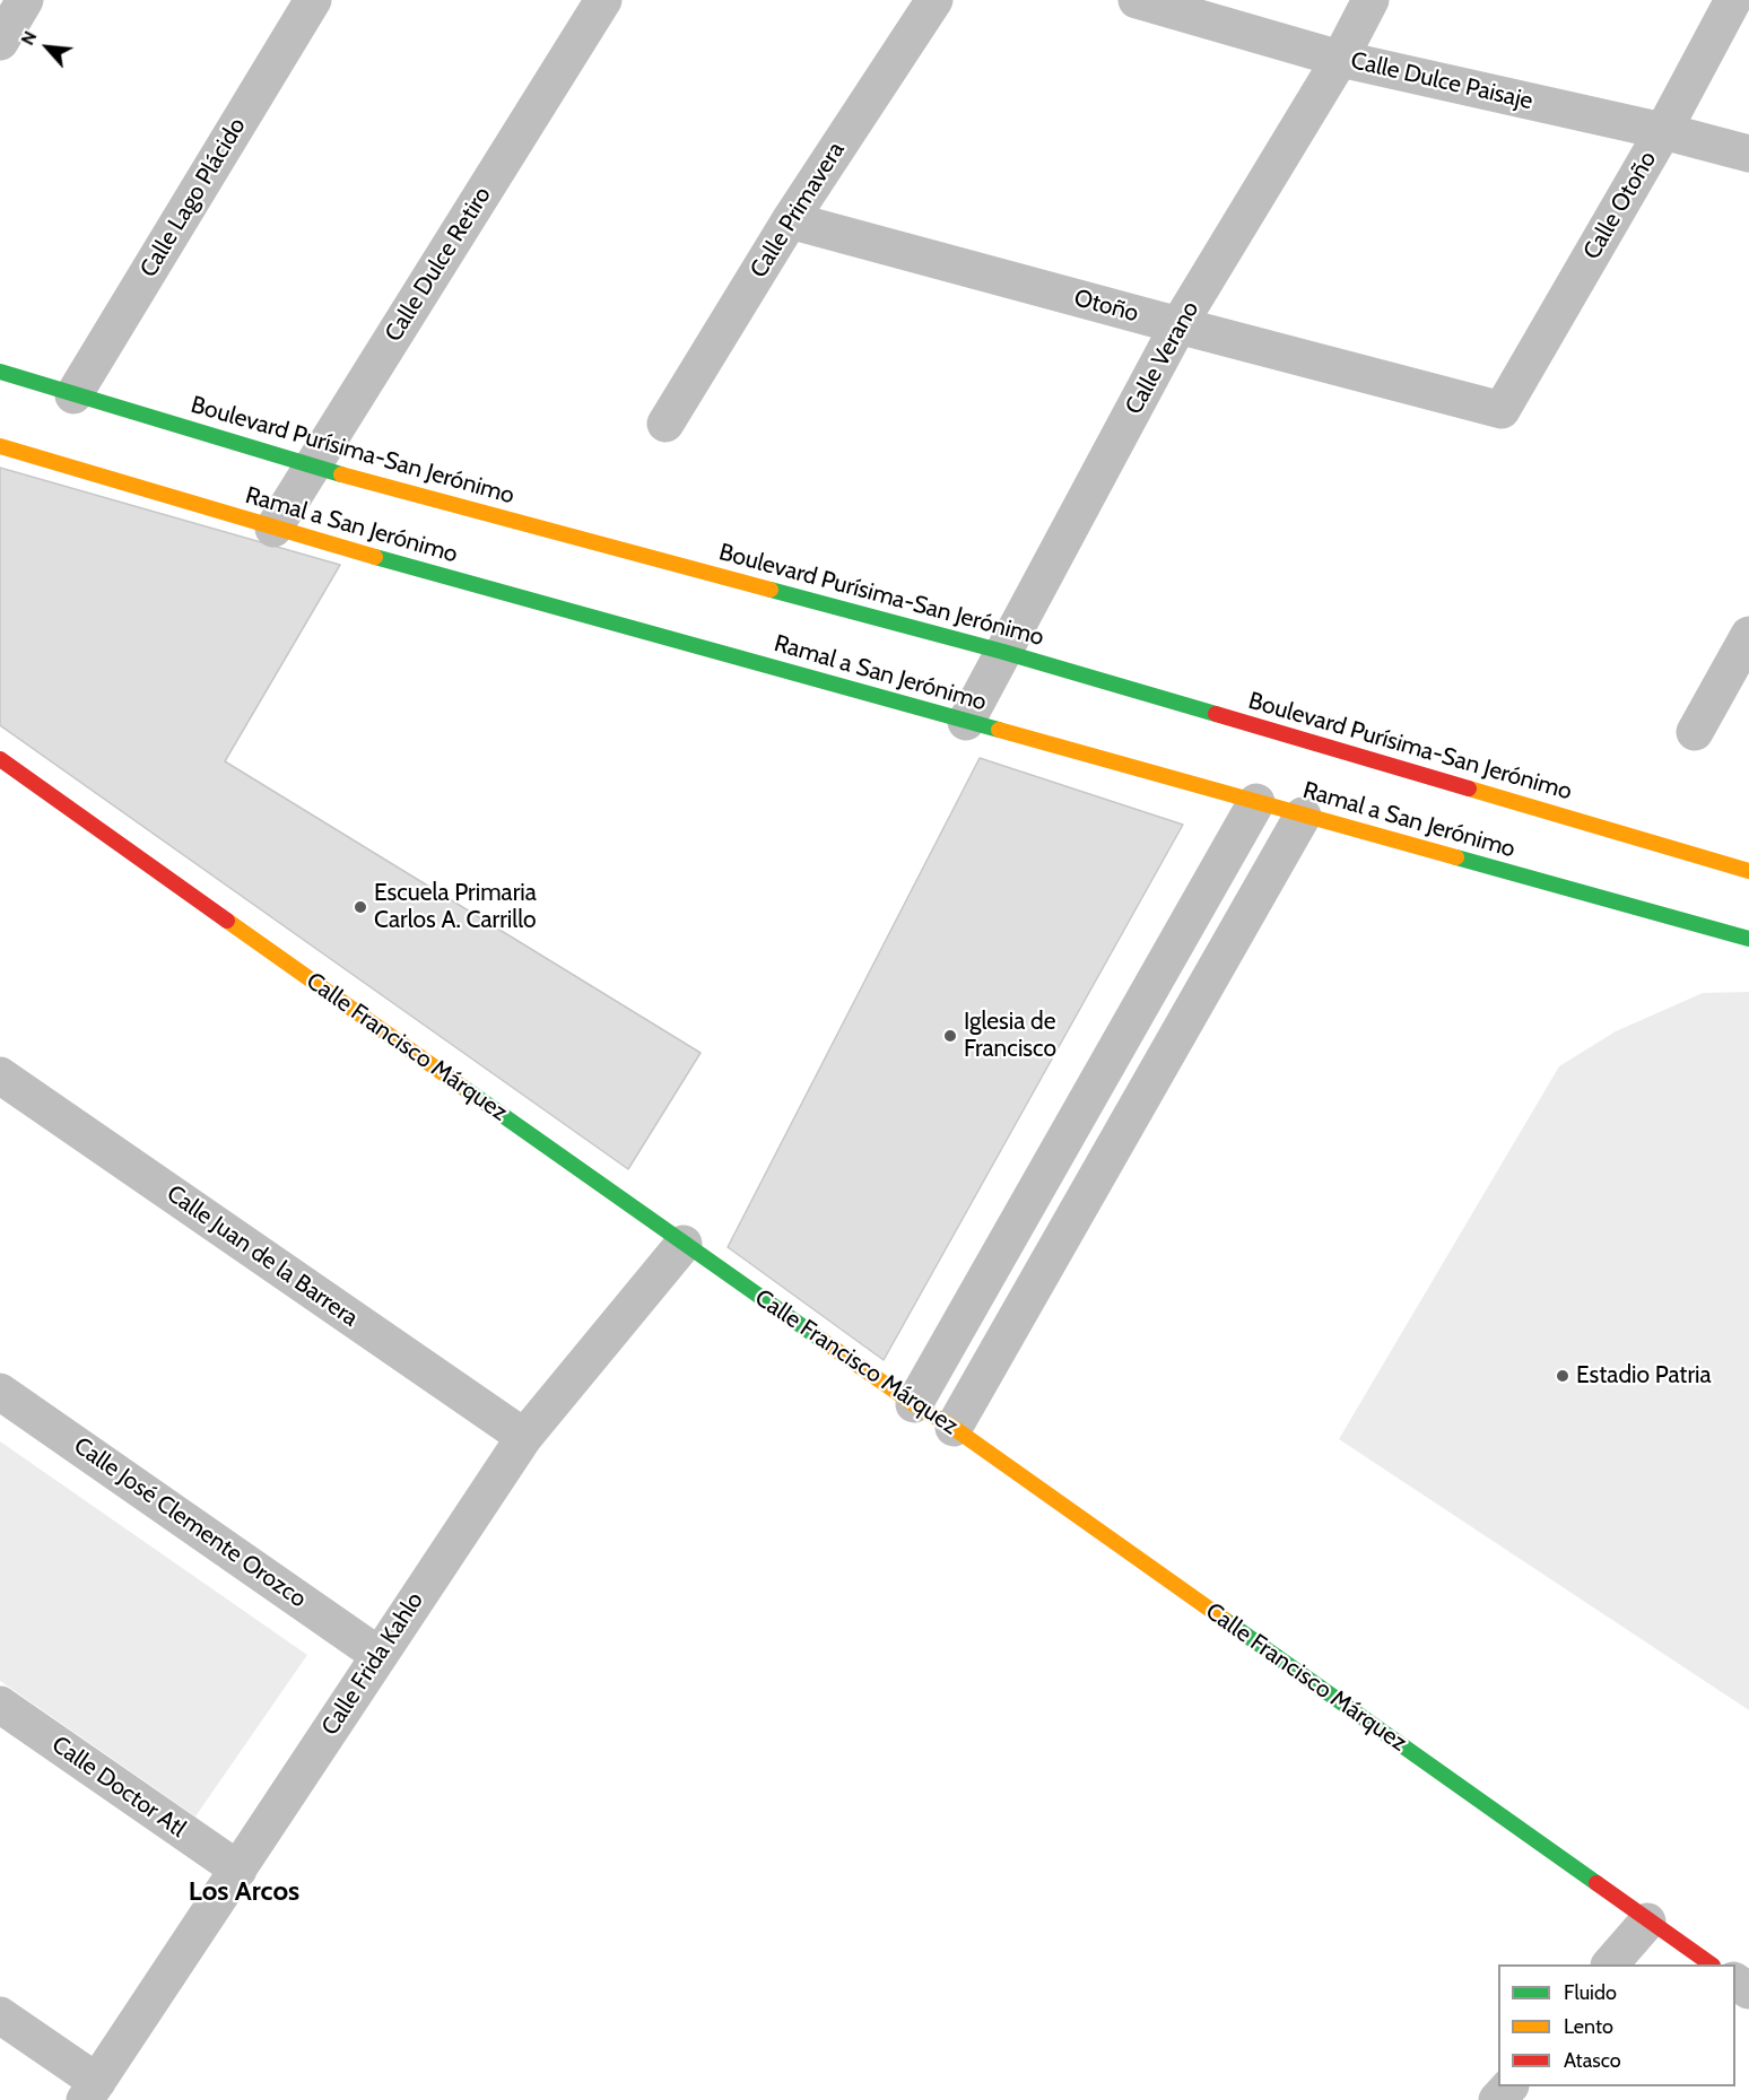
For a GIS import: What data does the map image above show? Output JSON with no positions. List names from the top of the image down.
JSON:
{
  "streets": {
    "street": [
      "Calle Dulce Paisaje",
      "Calle Lago Plácido",
      "Calle Otoño",
      "Calle Primavera",
      "Calle Dulce Retiro",
      "Otoño",
      "Calle Verano",
      "Boulevard Purísima-San Jerónimo",
      "Ramal a San Jerónimo",
      "Calle Francisco Márquez",
      "Calle Juan de la Barrera",
      "Calle José Clemente Orozco",
      "Calle Frida Kahlo",
      "Calle Doctor Atl"
    ]
  },
  "crossings": [
    ["Calle Dulce Paisaje", "Calle Otoño"],
    ["Calle Dulce Paisaje", "Calle Verano"],
    ["Calle Lago Plácido", "Boulevard Purísima-San Jerónimo"],
    ["Calle Otoño", "Otoño"],
    ["Calle Primavera", "Otoño"],
    ["Calle Dulce Retiro", "Boulevard Purísima-San Jerónimo"],
    ["Calle Dulce Retiro", "Ramal a San Jerónimo"],
    ["Otoño", "Calle Verano"],
    ["Calle Verano", "Boulevard Purísima-San Jerónimo"],
    ["Calle Verano", "Ramal a San Jerónimo"],
    ["Calle Francisco Márquez", "Calle Frida Kahlo"],
    ["Calle Juan de la Barrera", "Calle Frida Kahlo"],
    ["Calle José Clemente Orozco", "Calle Frida Kahlo"],
    ["Calle Frida Kahlo", "Calle Doctor Atl"]
  ],
  "districts": ["Los Arcos"],
  "places": ["Escuela Primaria Carlos A. Carrillo", "Iglesia de Francisco", "Estadio Patria"],
  "legend": ["Fluido", "Lento", "Atasco"],
  "north": "top left"
}
